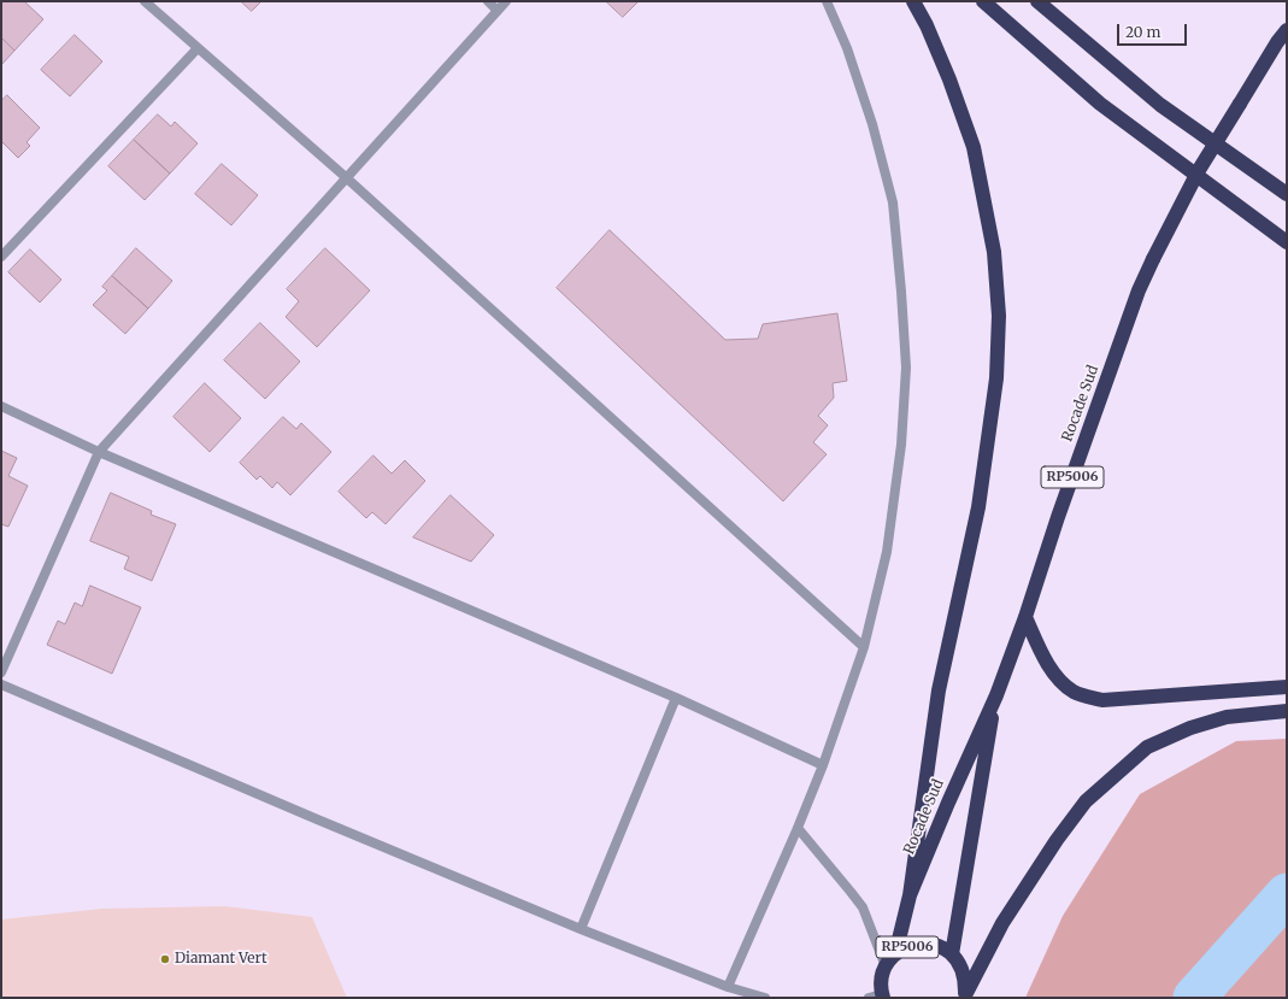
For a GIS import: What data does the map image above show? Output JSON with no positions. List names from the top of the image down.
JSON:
{
  "streets": {
    "highway": ["Rocade Sud", "RP5006"]
  },
  "crossings": [
    ["Rocade Sud", "RP5006"]
  ],
  "places": ["Diamant Vert"],
  "scale_bar": "20 m"
}
